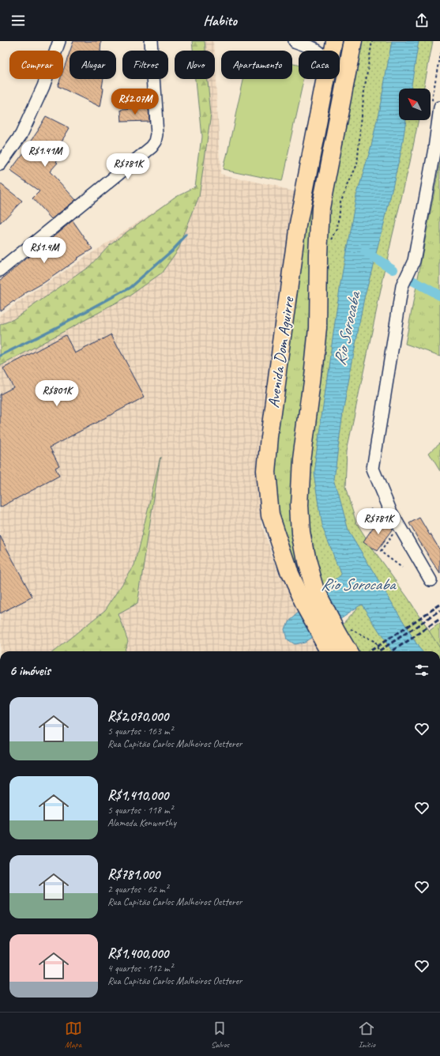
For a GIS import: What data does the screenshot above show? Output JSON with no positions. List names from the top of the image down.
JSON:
{
  "streets": {
    "highway": ["Avenida Dom Aguirre"]
  },
  "water": ["Rio Sorocaba"],
  "north": "top left",
  "page": {
    "header": "Habito",
    "chip": [
      "Comprar",
      "Alugar",
      "Filtros",
      "Novo",
      "Apartamento",
      "Casa"
    ],
    "price": [
      "R$2.07M",
      "R$1.41M",
      "R$781K",
      "R$1.4M",
      "R$801K",
      "R$781K"
    ],
    "heading": "6 imóveis",
    "list": [
      {
        "name": "R$2,070,000",
        "note": "5 quartos · 163 m² · Rua Capitão Carlos Malheiros Oetterer"
      },
      {
        "name": "R$1,410,000",
        "note": "5 quartos · 118 m² · Alameda Kenworthy"
      },
      {
        "name": "R$781,000",
        "note": "2 quartos · 62 m² · Rua Capitão Carlos Malheiros Oetterer"
      },
      {
        "name": "R$1,400,000",
        "note": "4 quartos · 112 m² · Rua Capitão Carlos Malheiros Oetterer"
      }
    ],
    "tabs": ["Mapa", "Salvos", "Início"]
  }
}
